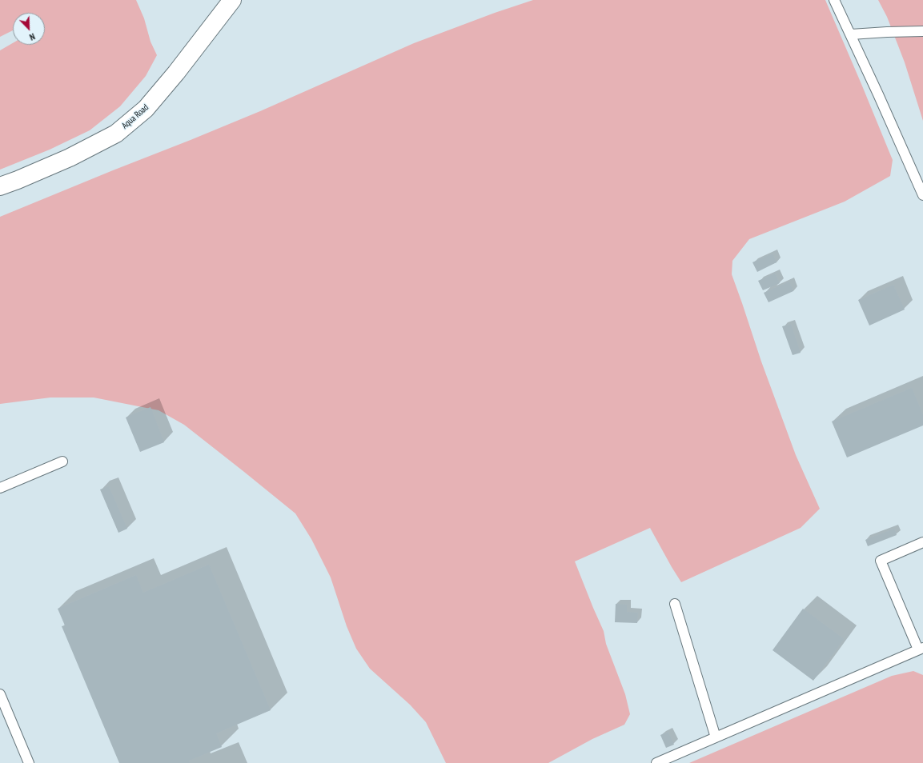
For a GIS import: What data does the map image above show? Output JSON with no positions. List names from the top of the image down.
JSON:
{
  "streets": {
    "street": ["Aqua Road"]
  },
  "north": "bottom right"
}
